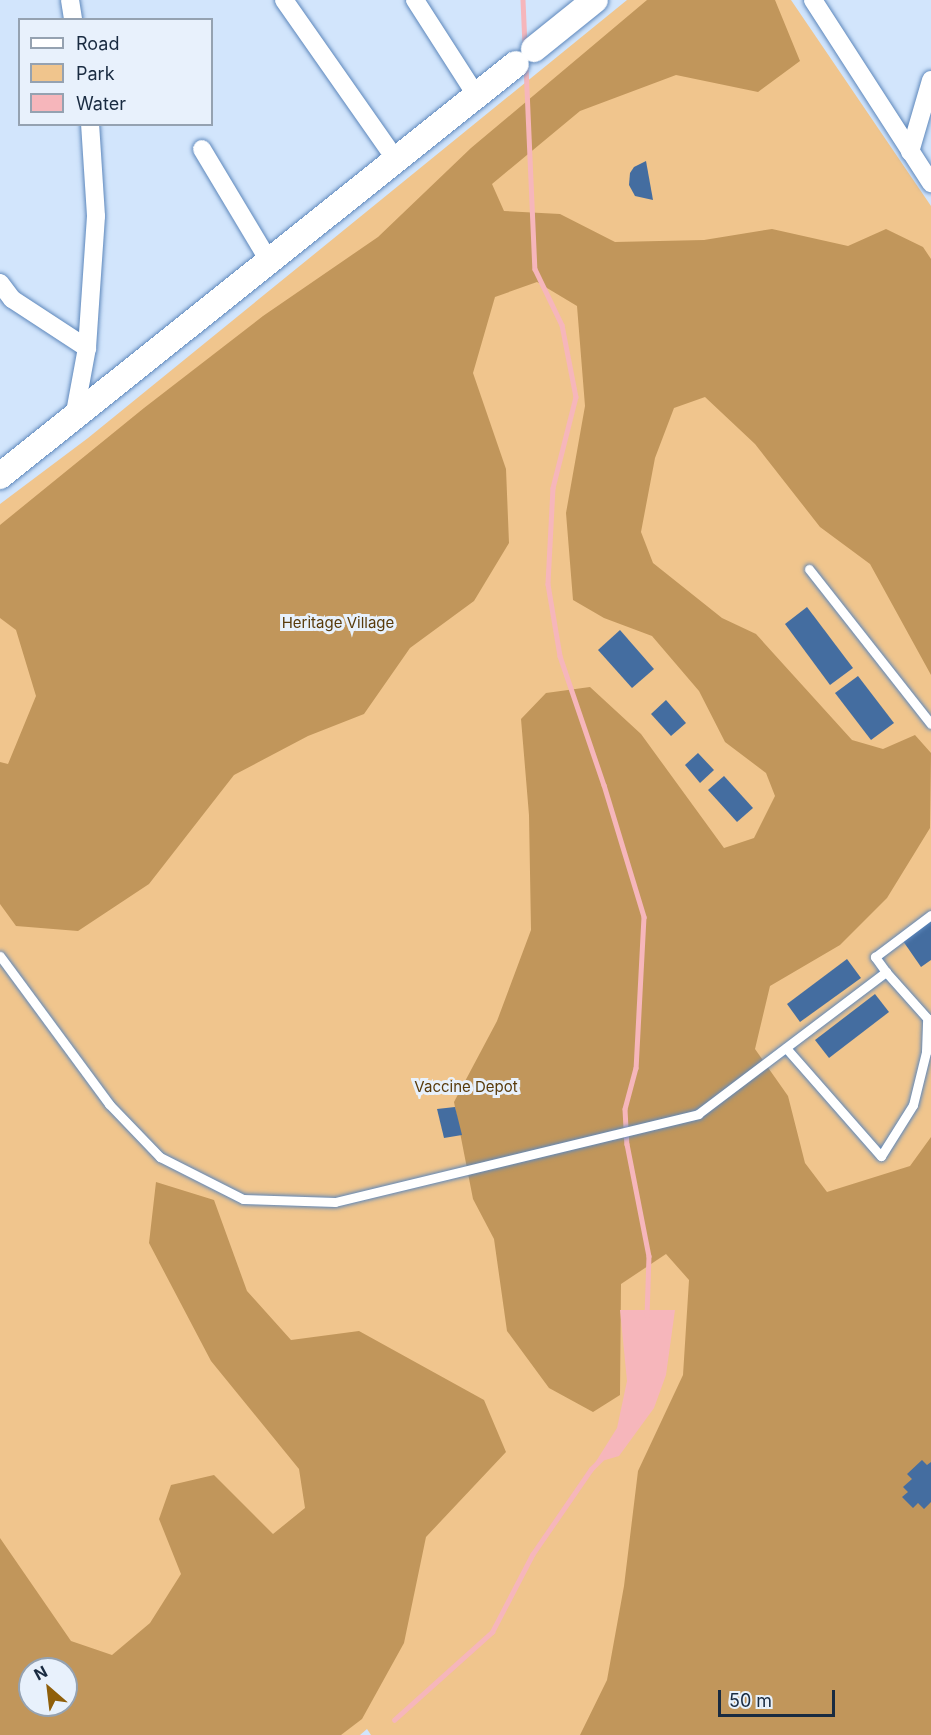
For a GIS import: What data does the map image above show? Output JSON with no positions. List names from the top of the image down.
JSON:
{
  "parks": ["Heritage Village", "Vaccine Depot"],
  "legend": ["Road", "Park", "Water"],
  "scale_bar": "50 m",
  "north": "top left"
}
